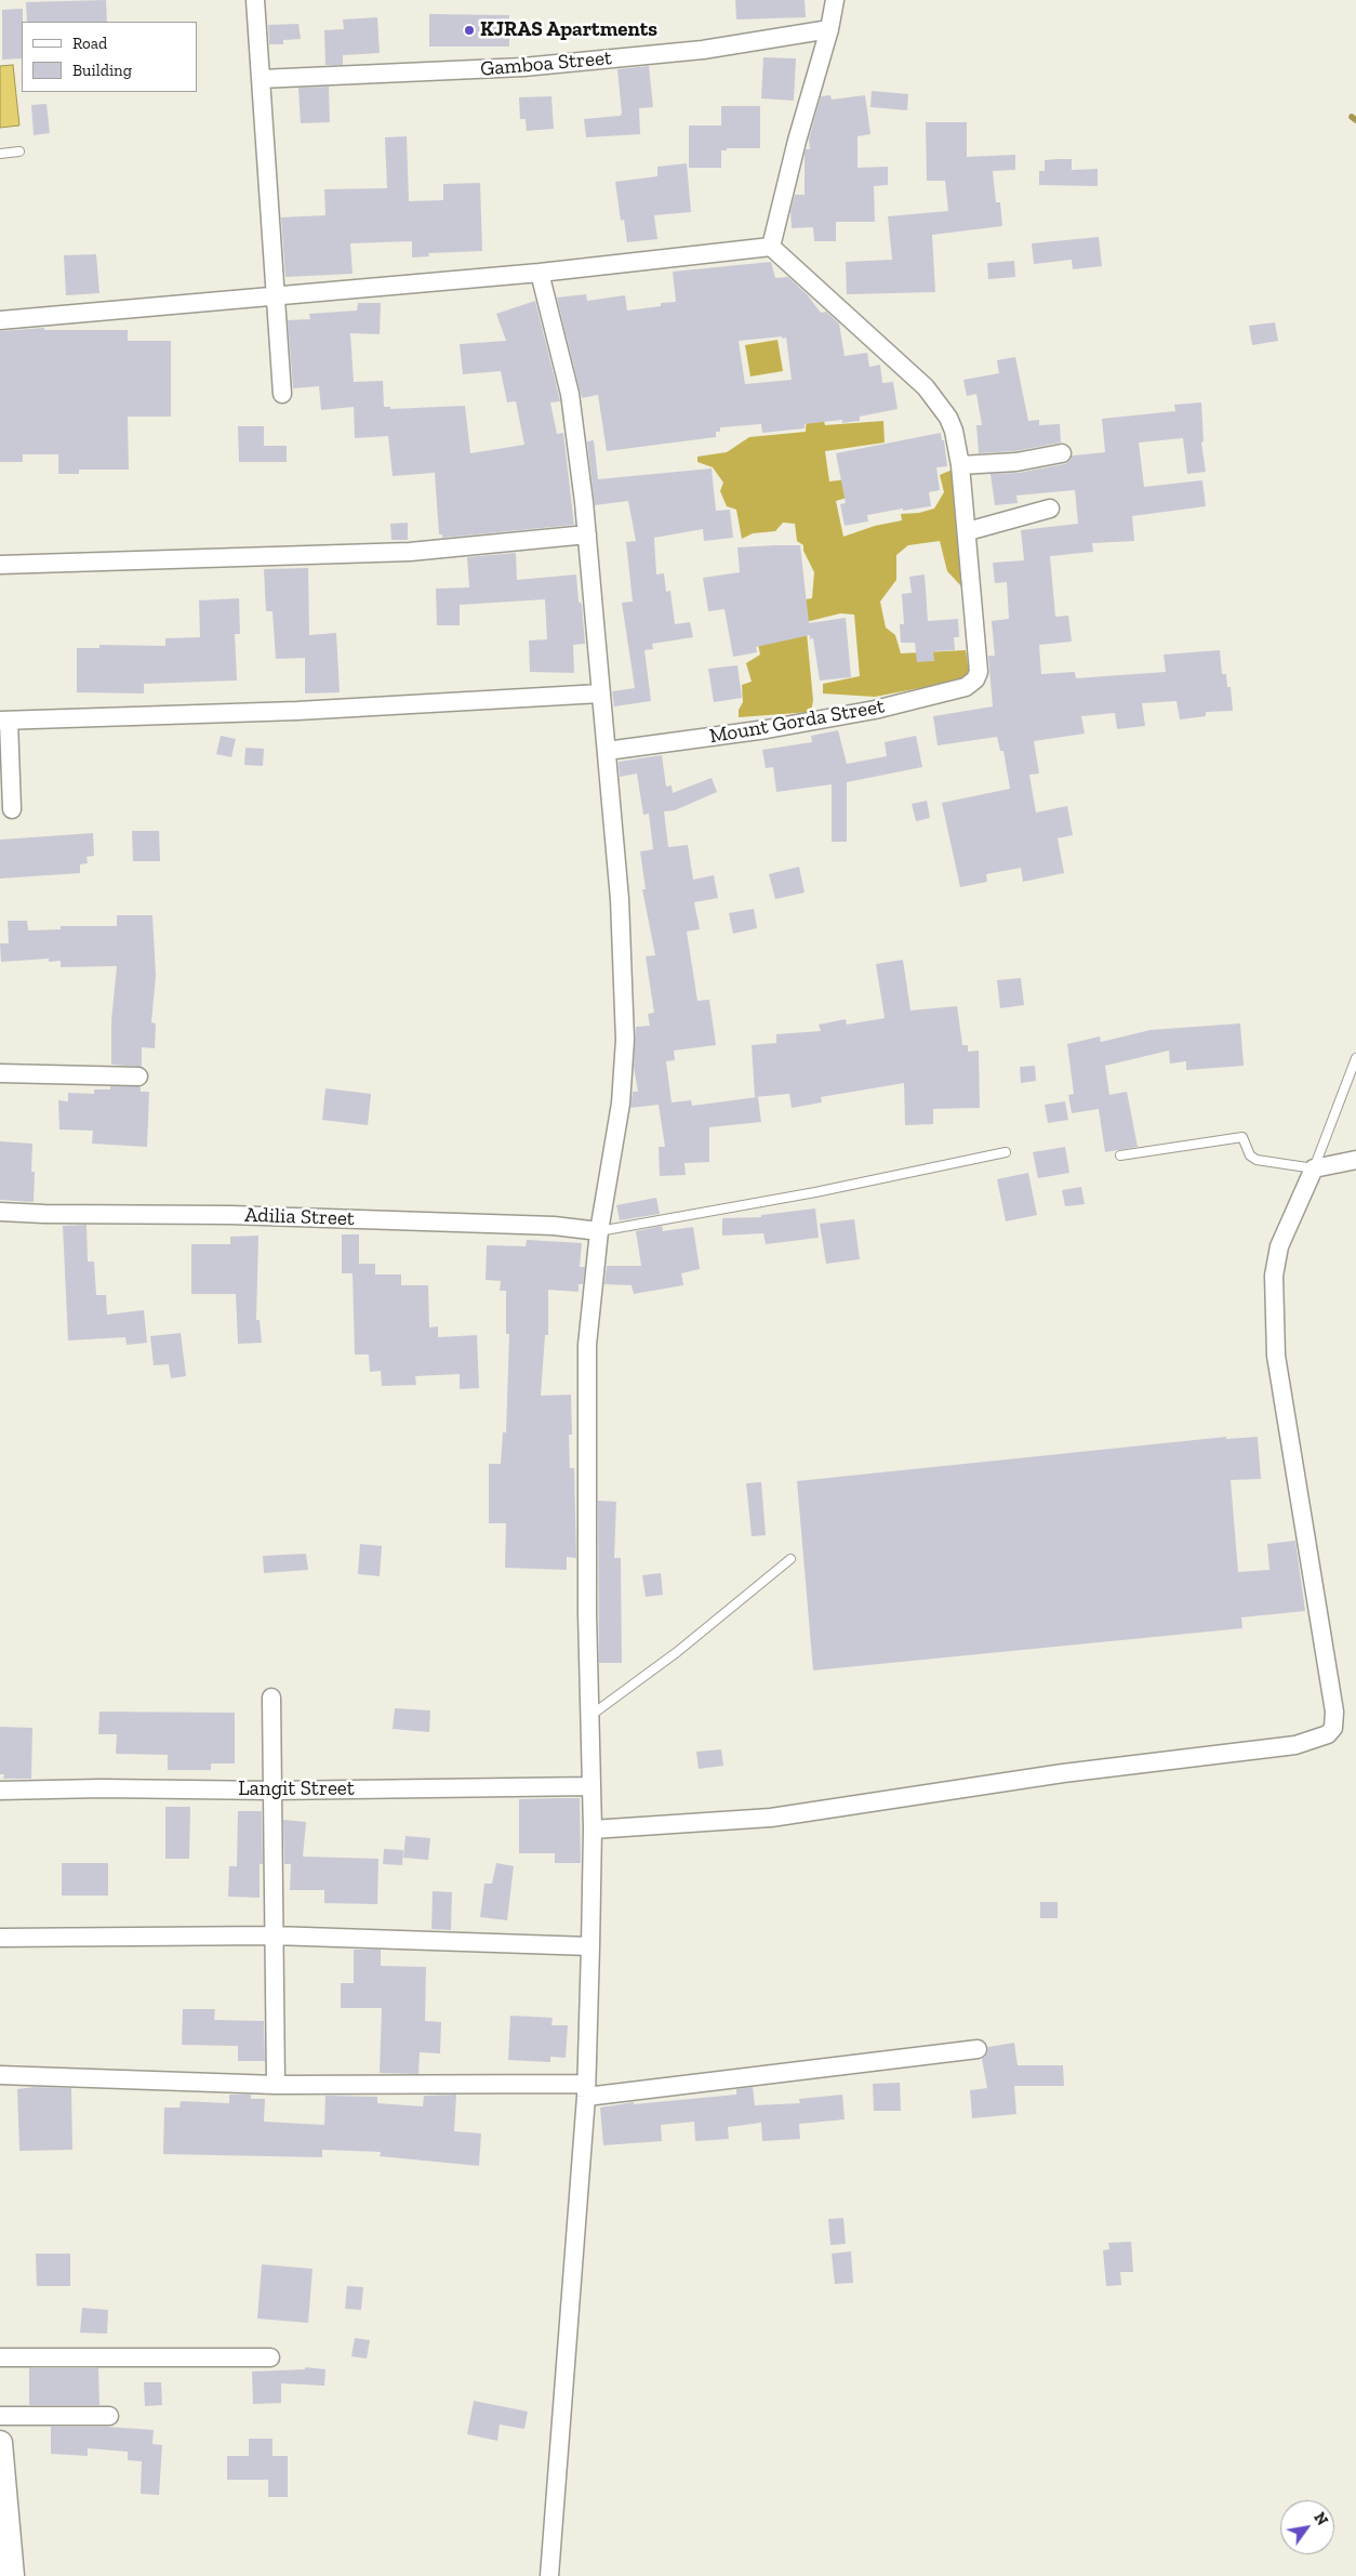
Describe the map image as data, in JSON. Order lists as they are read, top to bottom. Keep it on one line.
{"streets":{"street":["Gamboa Street","Mount Gorda Street","Adilia Street","Langit Street"]},"places":["KJRAS Apartments"],"legend":["Road","Building"],"north":"top right"}
